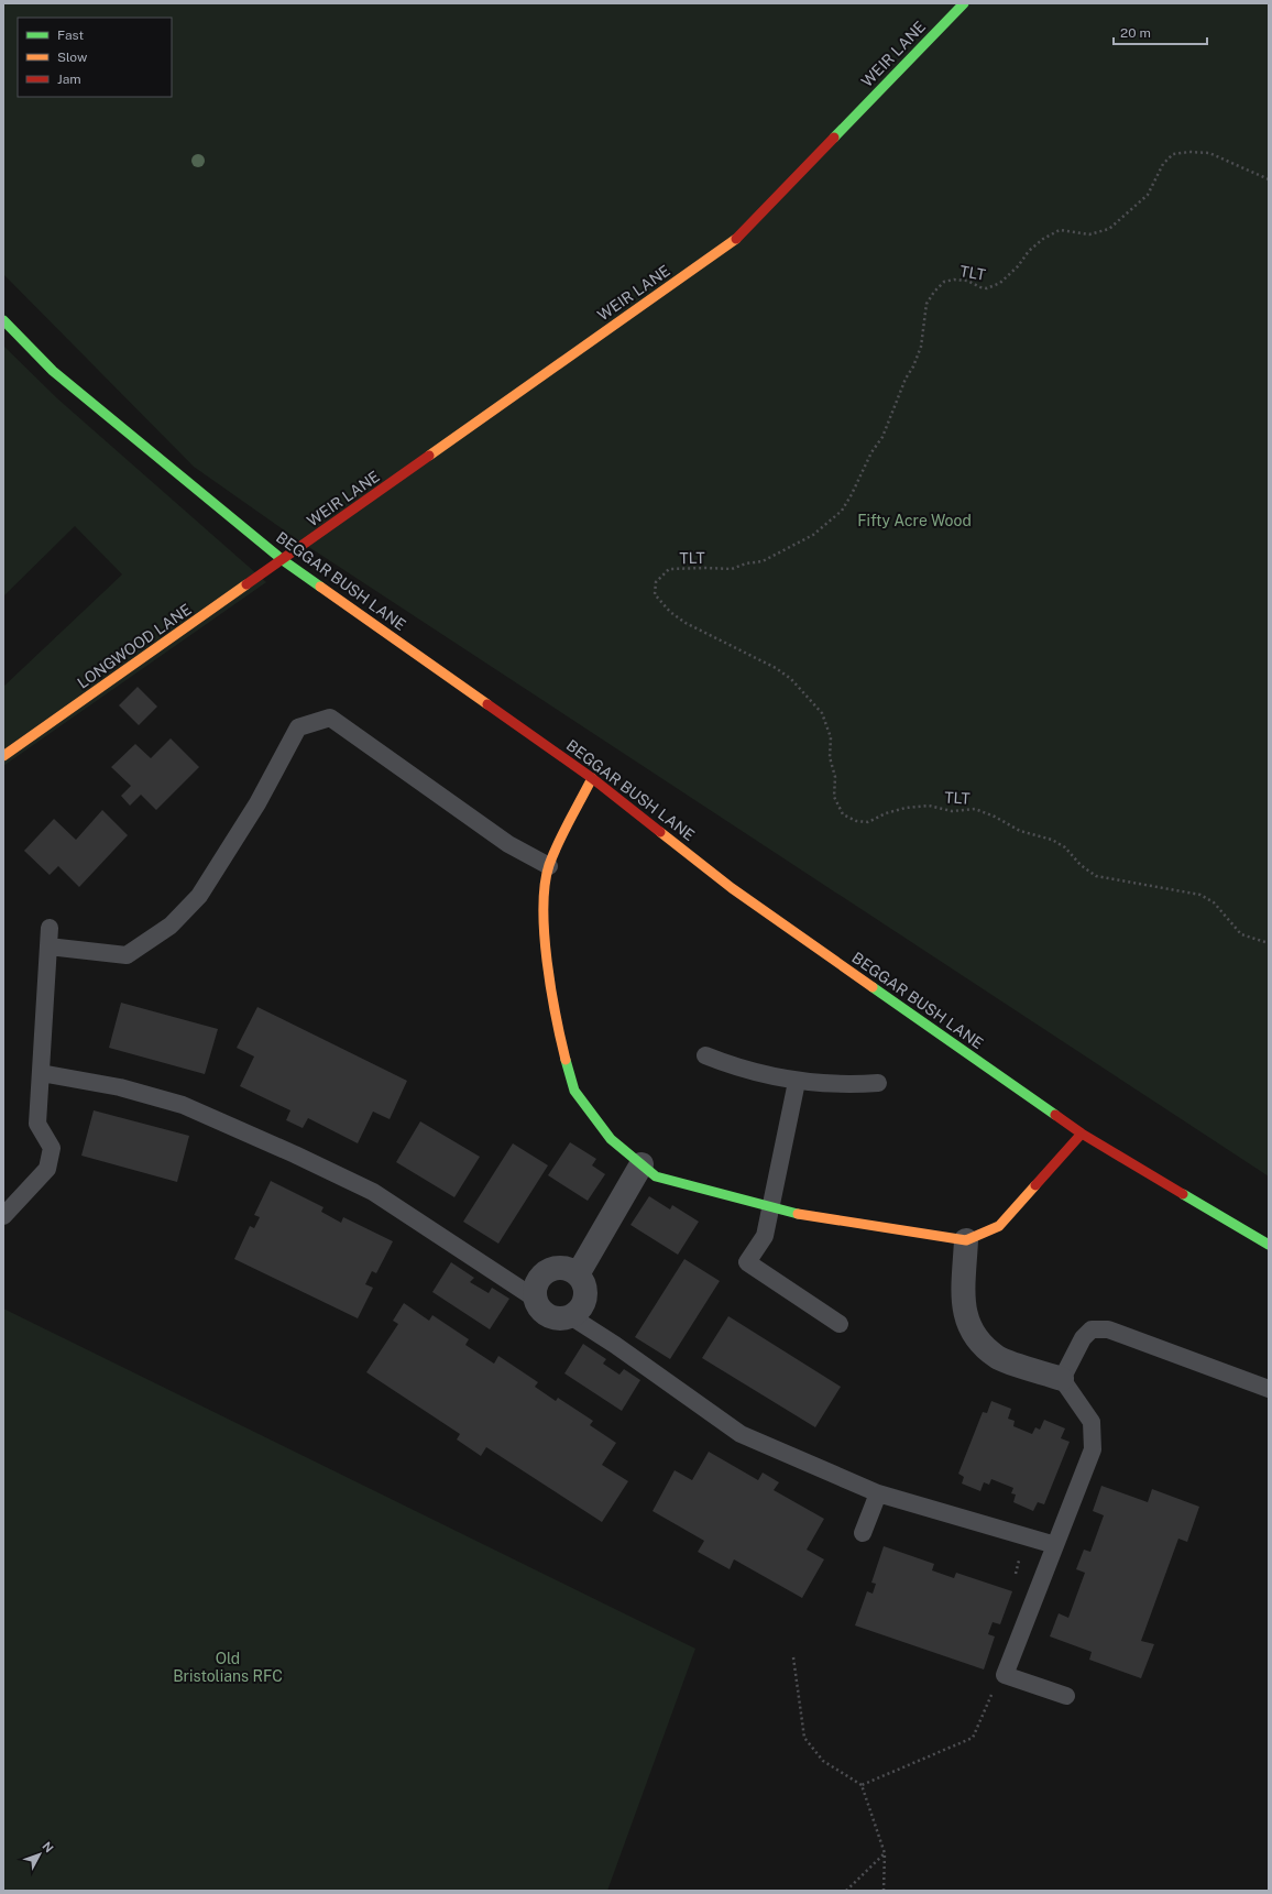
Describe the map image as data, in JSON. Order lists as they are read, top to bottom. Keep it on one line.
{"streets":{"street":["WEIR LANE","BEGGAR BUSH LANE","LONGWOOD LANE"],"path":["TLT"]},"crossings":[["WEIR LANE","BEGGAR BUSH LANE"],["WEIR LANE","LONGWOOD LANE"],["BEGGAR BUSH LANE","LONGWOOD LANE"]],"parks":["Fifty Acre Wood","Old Bristolians RFC"],"legend":["Fast","Slow","Jam"],"scale_bar":"20 m","north":"top right"}
